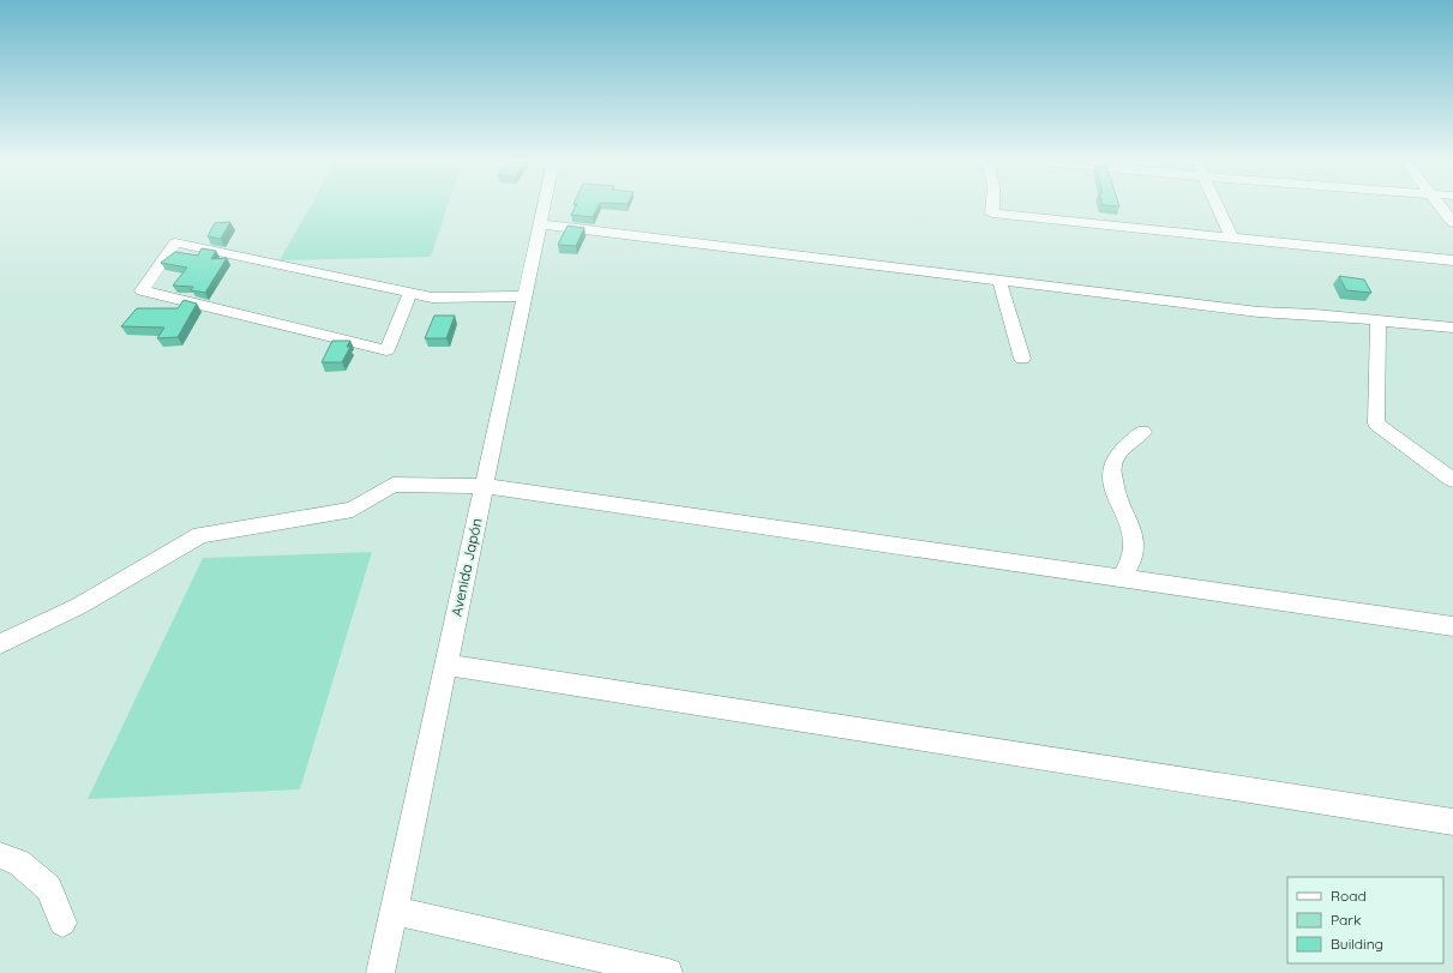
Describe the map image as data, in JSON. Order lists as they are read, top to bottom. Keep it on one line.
{"streets":{"street":["Avenida Japón"]},"legend":["Road","Park","Building"]}
